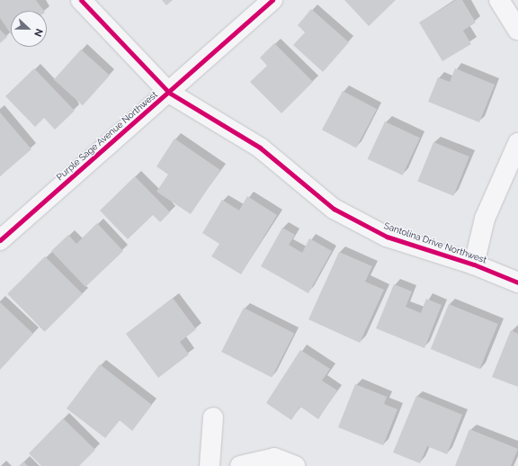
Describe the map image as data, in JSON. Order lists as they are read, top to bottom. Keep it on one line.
{"streets":{"street":["Purple Sage Avenue Northwest","Santolina Drive Northwest"]},"crossings":[["Purple Sage Avenue Northwest","Santolina Drive Northwest"]],"north":"right"}
